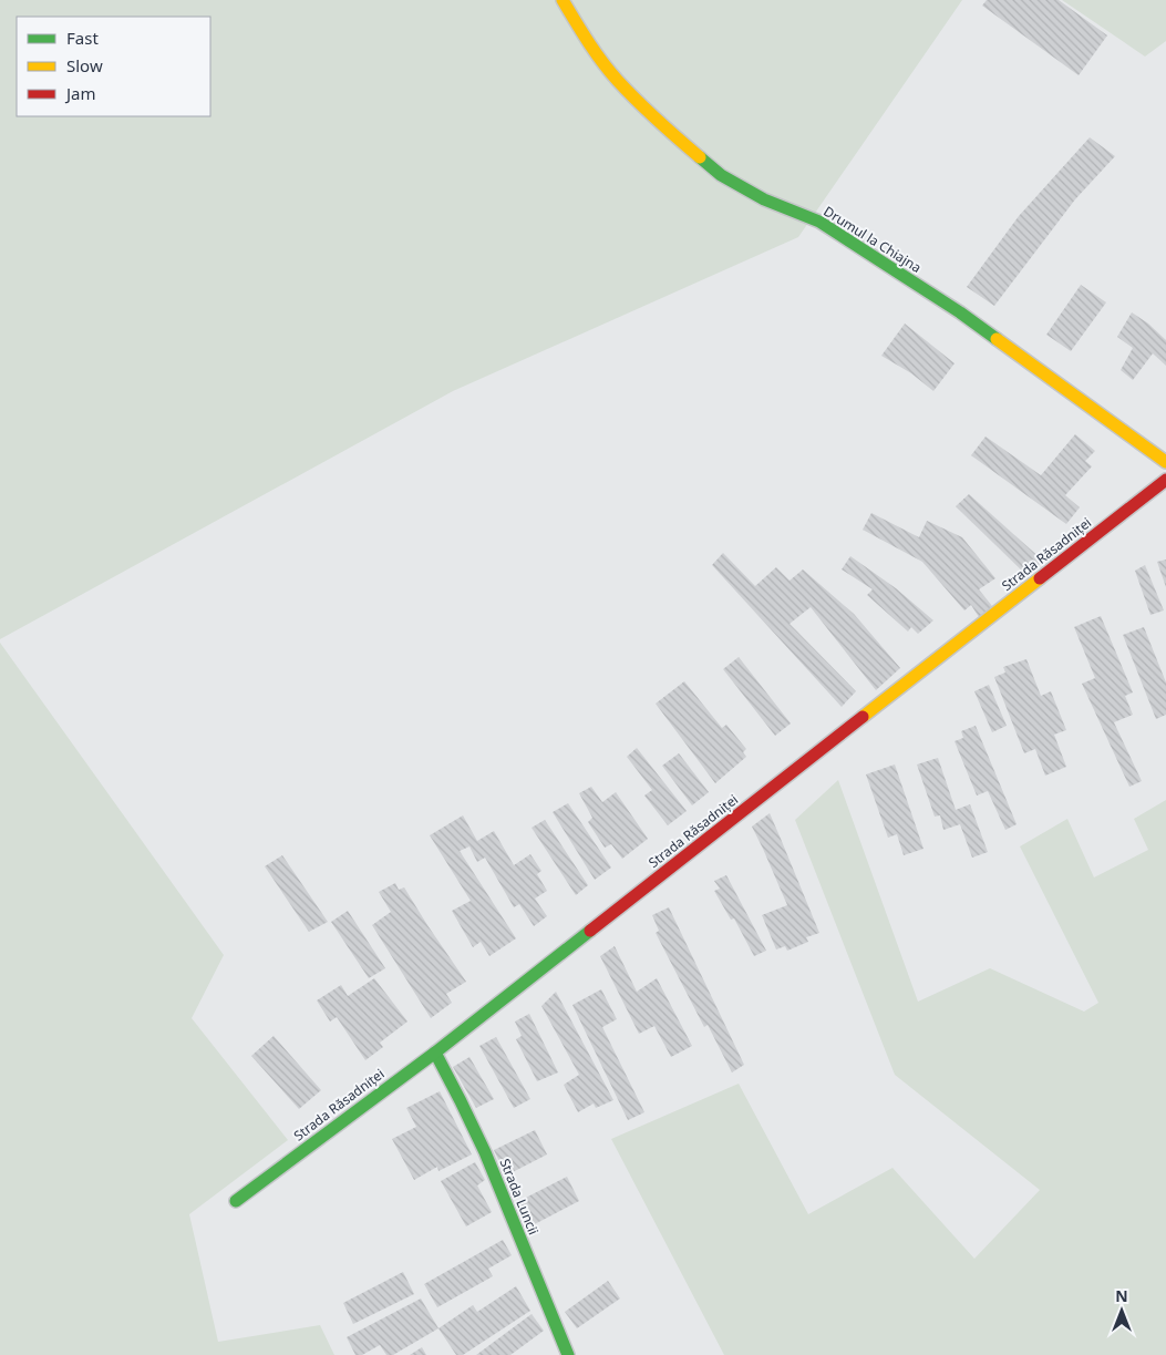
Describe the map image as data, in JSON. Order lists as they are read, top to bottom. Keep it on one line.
{"streets":{"street":["Drumul la Chiajna","Strada Răsadniței","Strada Luncii"]},"crossings":[["Strada Răsadniței","Strada Luncii"]],"legend":["Fast","Slow","Jam"],"north":"top"}
